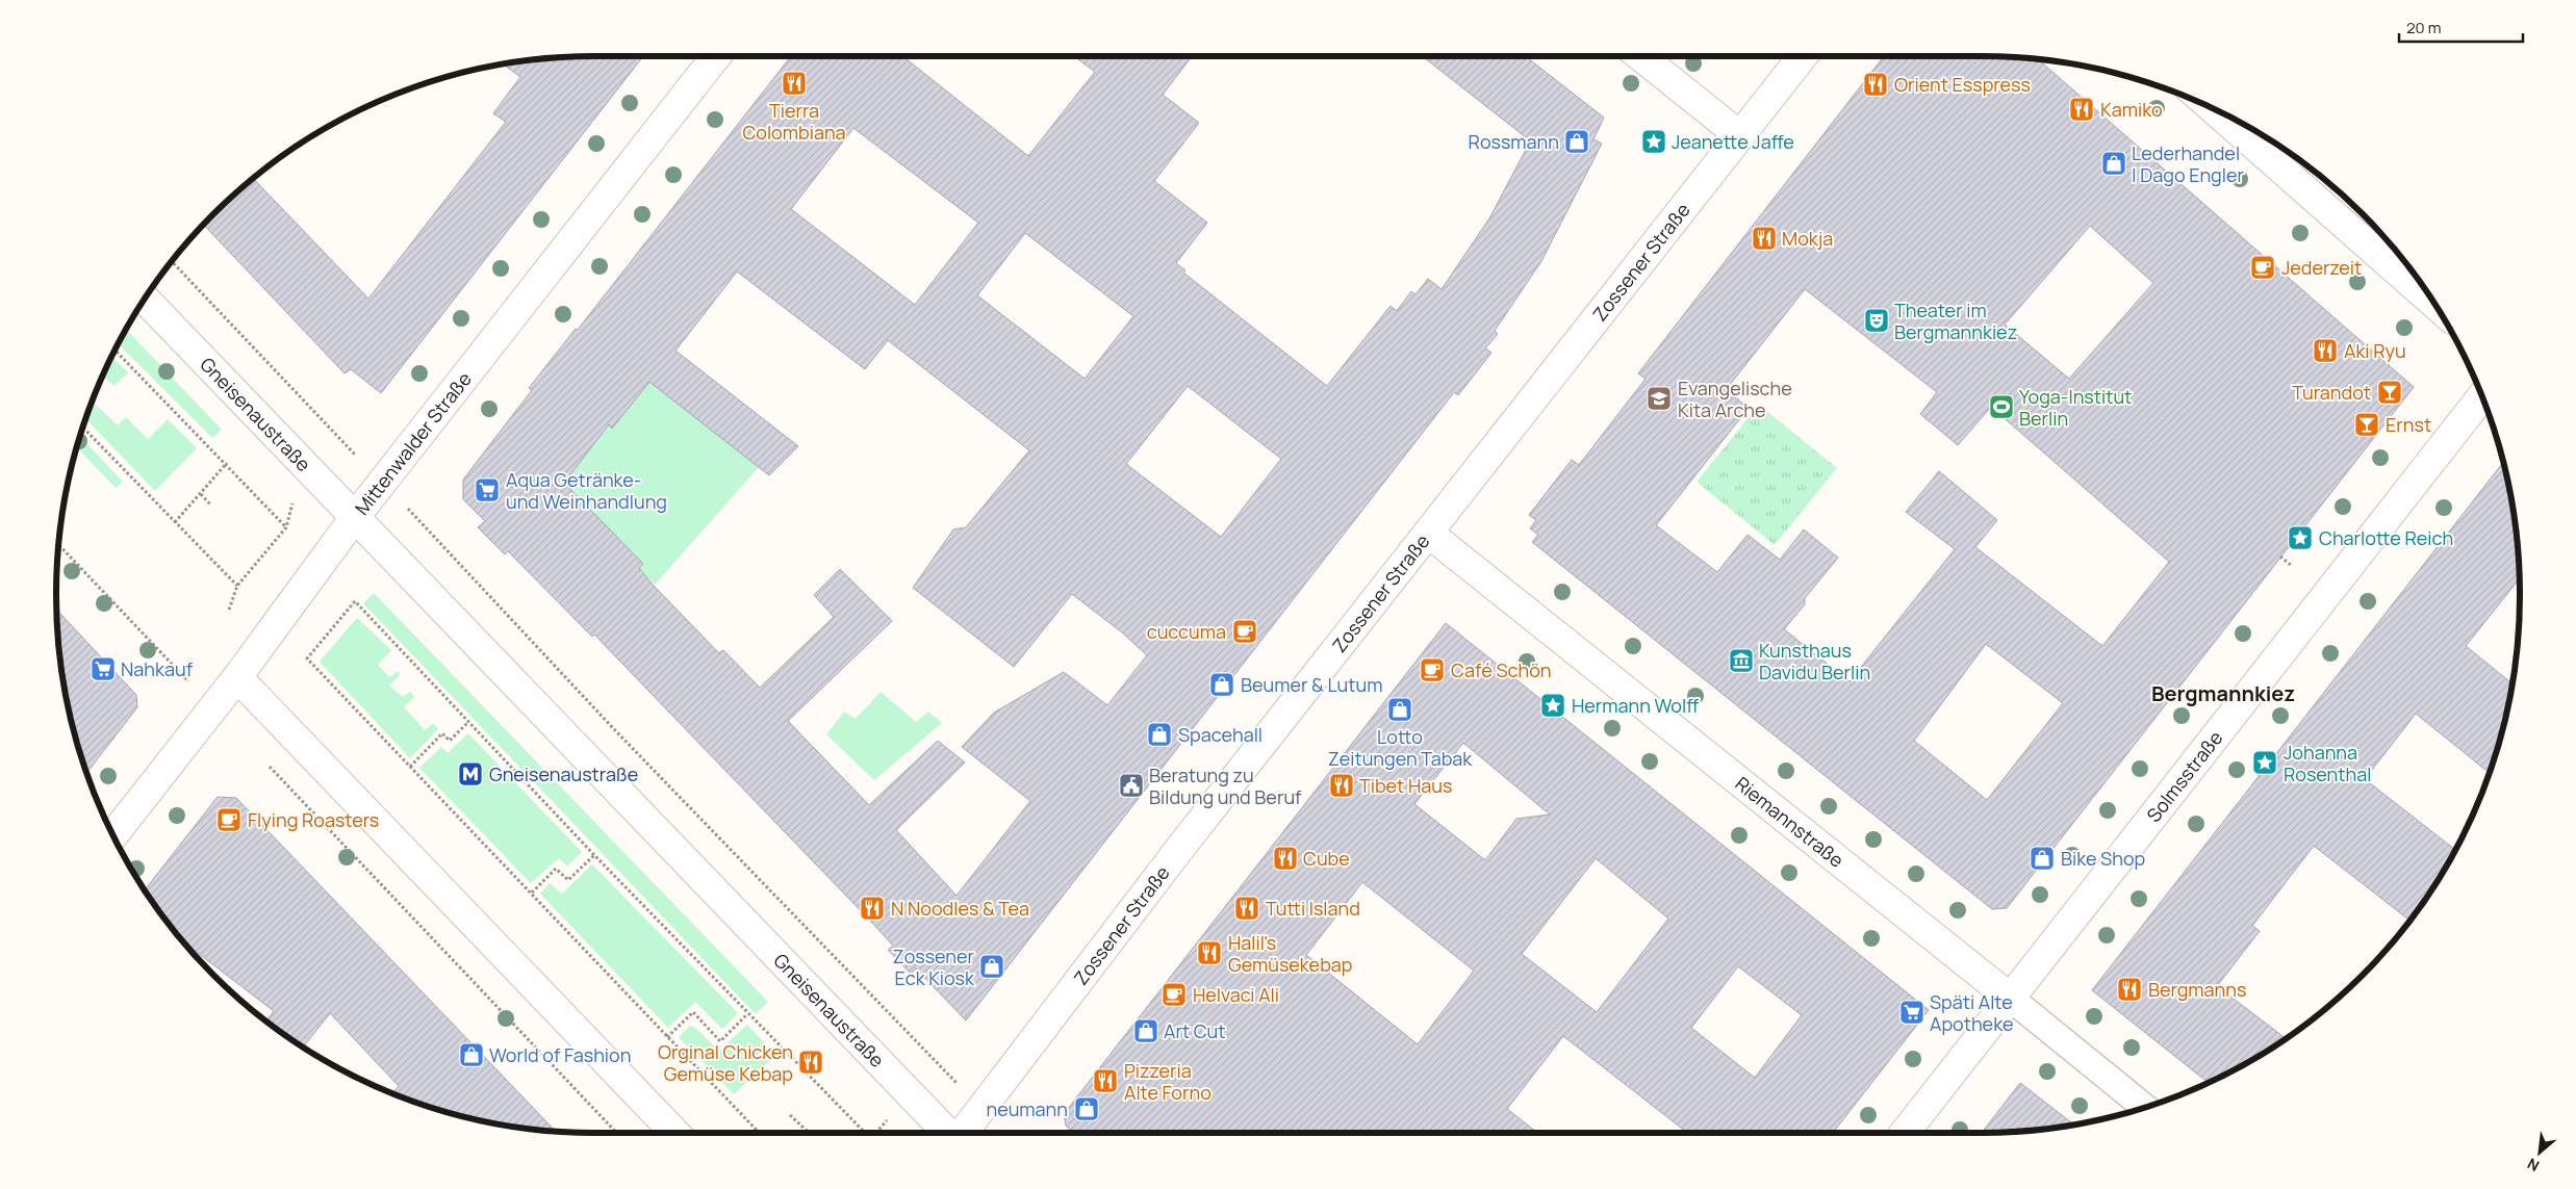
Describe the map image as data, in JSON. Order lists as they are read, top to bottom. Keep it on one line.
{"streets":{"street":["Zossener Straße","Gneisenaustraße","Mittenwalder Straße","Solmsstraße","Riemannstraße"]},"crossings":[["Zossener Straße","Riemannstraße"],["Gneisenaustraße","Mittenwalder Straße"],["Solmsstraße","Riemannstraße"]],"districts":["Bergmannkiez"],"places":{"restaurant":["Tierra Colombiana","Orient Esspress","Kamiko","Mokja","Aki Ryu","Tibet Haus","Cube","N Noodles & Tea","Tutti Island","Halil's Gemüsekebap","Bergmanns","Orginal Chicken Gemüse Kebap","Pizzeria Alte Forno"],"shop":["Rossmann","Lederhandel | Dago Engler","Beumer & Lutum","Lotto Zeitungen Tabak","Spacehall","Bike Shop","Zossener Eck Kiosk","Art Cut","World of Fashion","neumann"],"place":["Jeanette Jaffe","Charlotte Reich","Hermann Wolff","Johanna Rosenthal"],"cafe":["Jederzeit","cuccuma","Café Schön","Flying Roasters","Helvaci Ali"],"theatre":["Theater im Bergmannkiez"],"bar":["Turandot","Ernst"],"school or university":["Evangelische Kita Arche"],"sports":["Yoga-Institut Berlin"],"supermarket":["Aqua Getränke- und Weinhandlung","Nahkauf","Späti Alte Apotheke"],"museum":["Kunsthaus Davidu Berlin"],"metro station":["Gneisenaustraße"],"public building":["Beratung zu Bildung und Beruf"]},"scale_bar":"20 m","north":"bottom left"}
